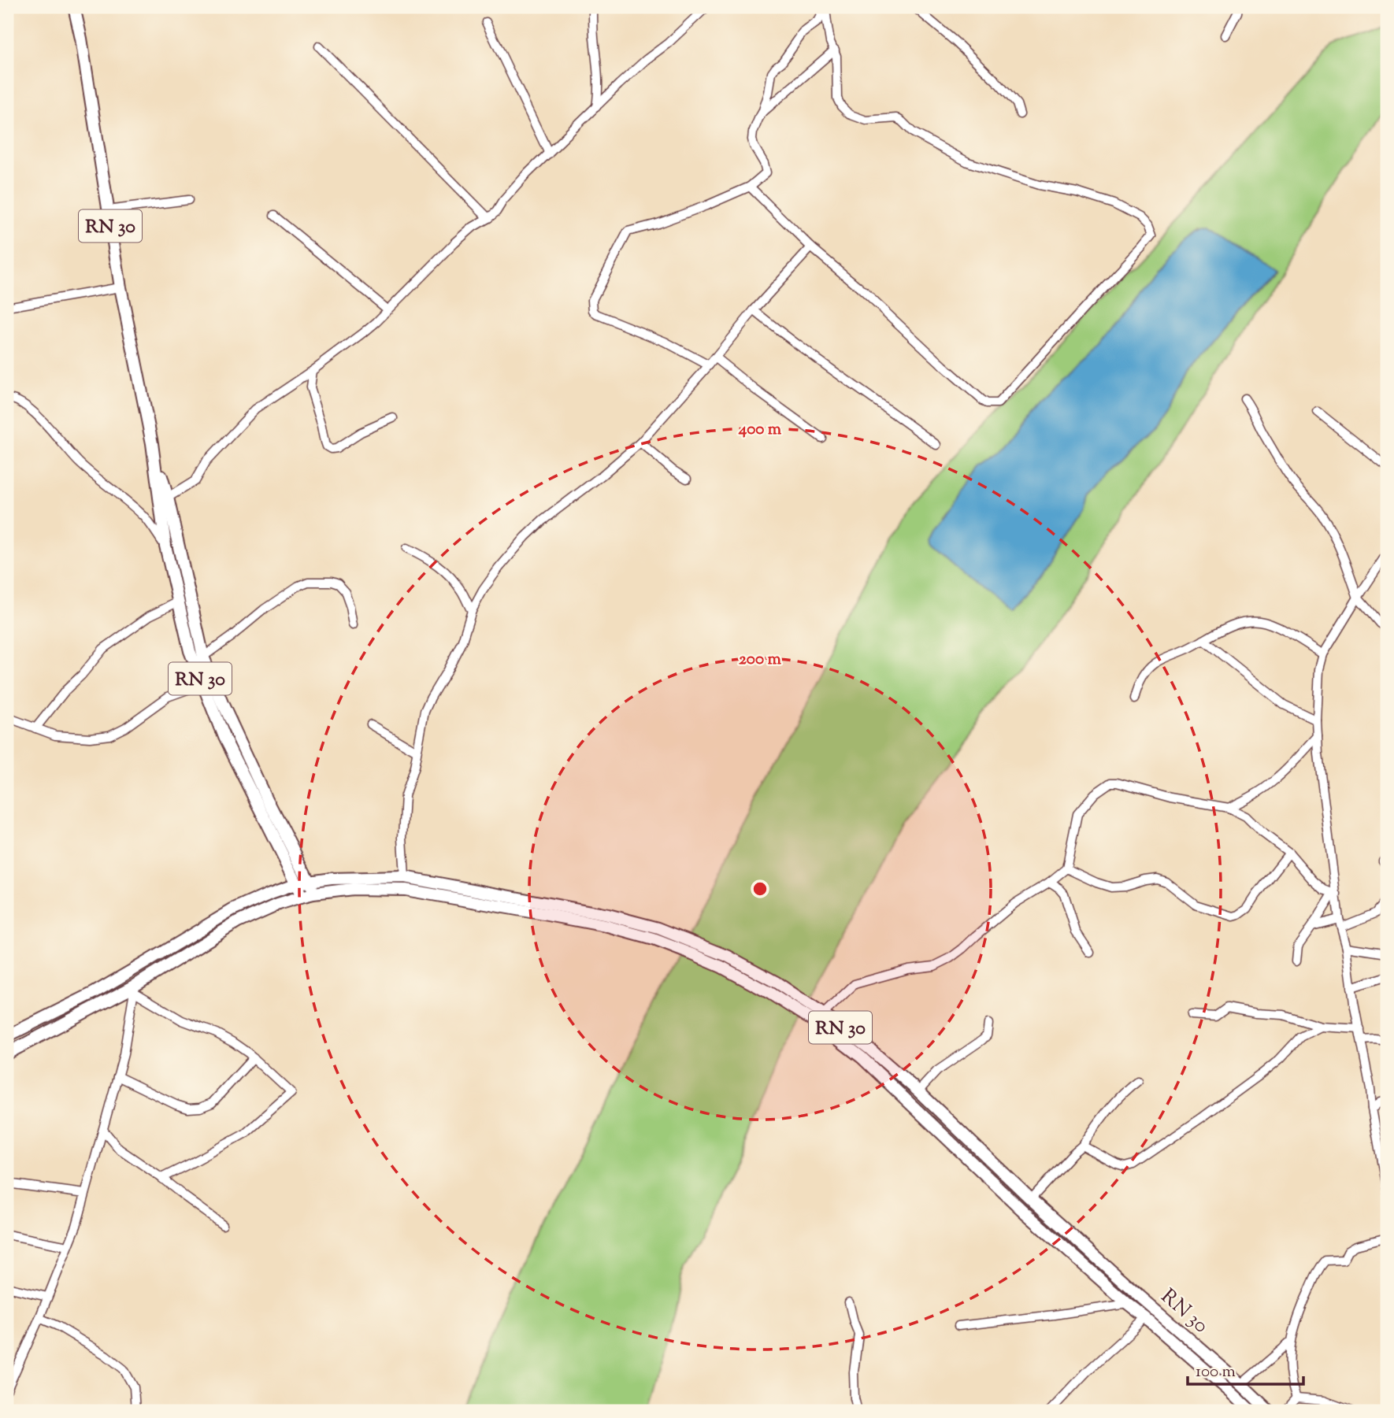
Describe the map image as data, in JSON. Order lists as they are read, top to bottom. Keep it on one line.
{"streets":{"main road":["RN 30"]},"scale_bar":"100 m","rings":["400 m","200 m"]}
